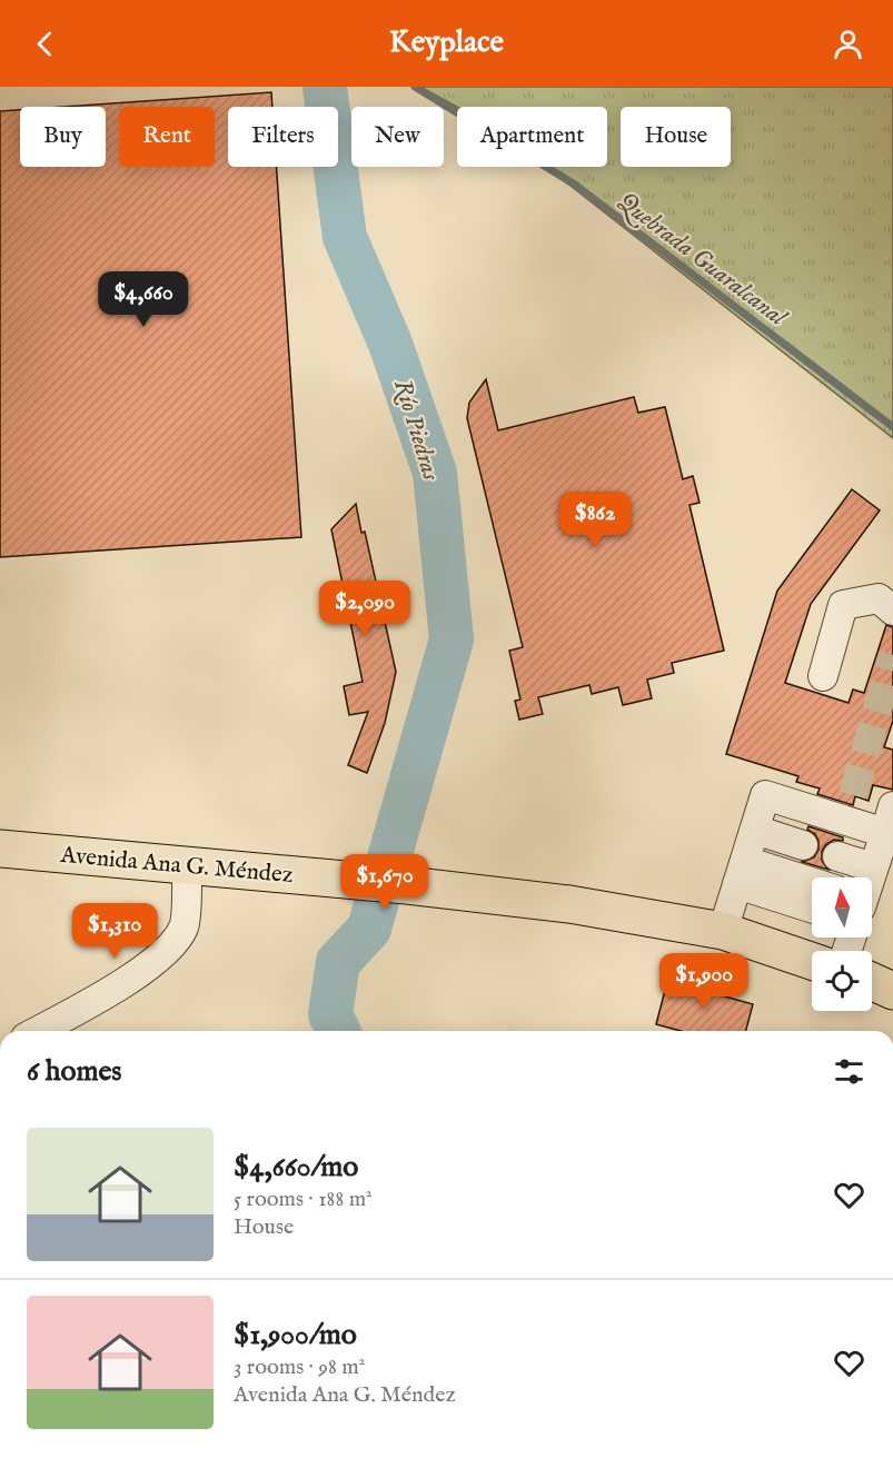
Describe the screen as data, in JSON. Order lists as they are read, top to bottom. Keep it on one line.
{"streets":{"main road":["Avenida Ana G. Méndez"]},"water":["Quebrada Guaralcanal","Río Piedras"],"north":"top","page":{"header":"Keyplace","chip":["Buy","Rent","Filters","New","Apartment","House"],"price":["$4,660","$862","$2,090","$1,670","$1,310","$1,900"],"heading":"6 homes","list":[{"name":"$4,660/mo","note":"5 rooms · 188 m² · House"},{"name":"$1,900/mo","note":"3 rooms · 98 m² · Avenida Ana G. Méndez"}]}}
